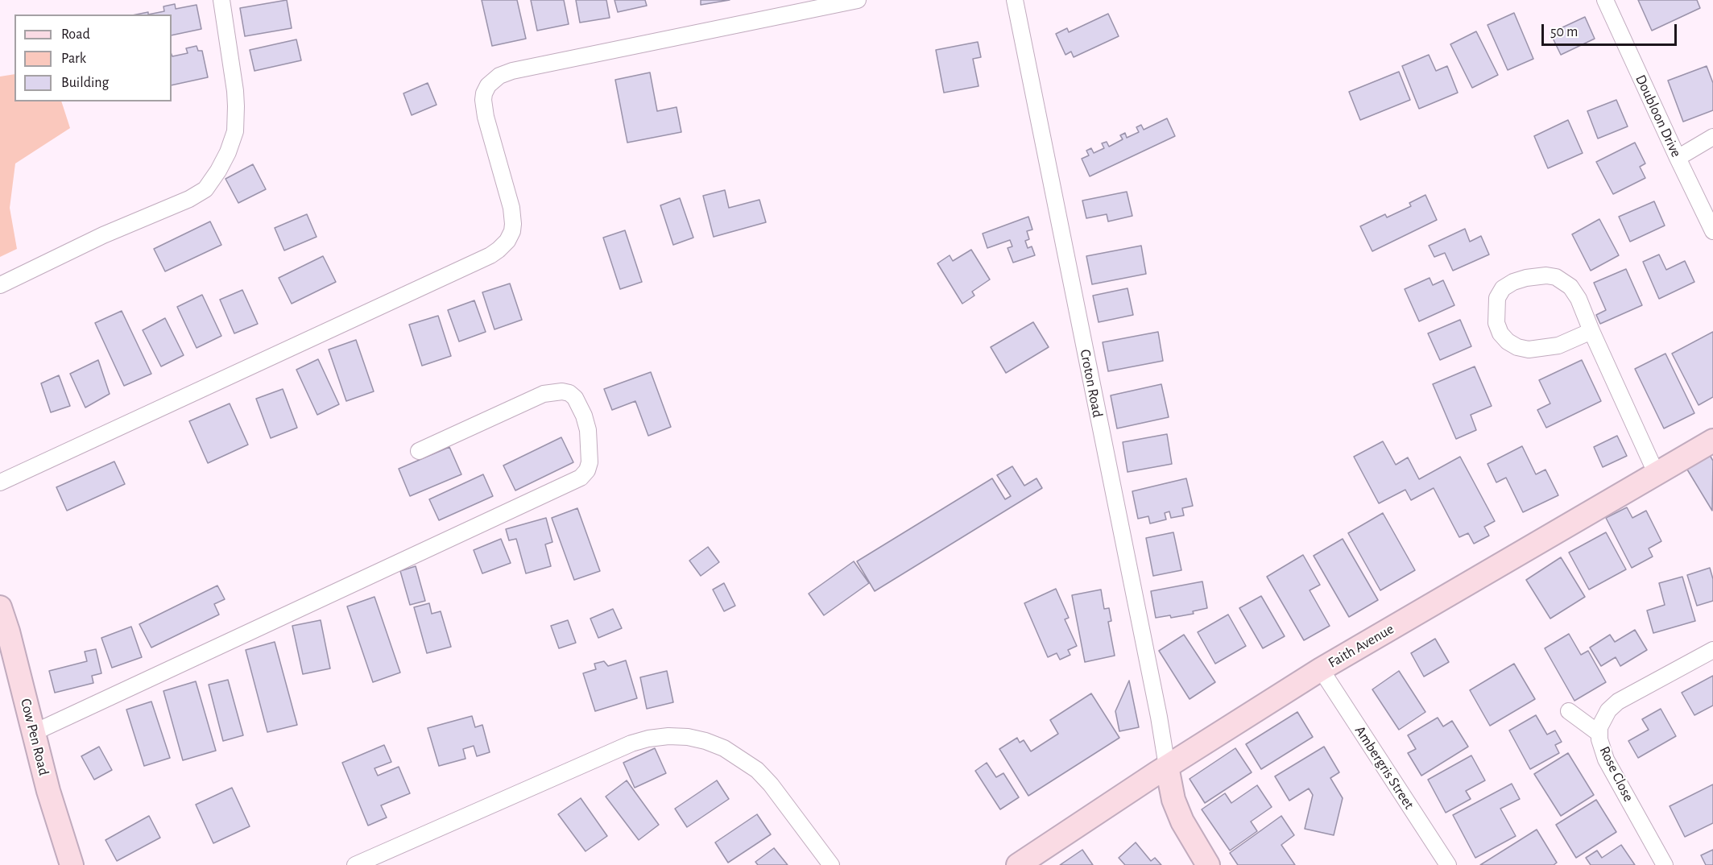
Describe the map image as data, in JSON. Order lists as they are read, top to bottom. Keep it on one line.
{"streets":{"street":["Doubloon Drive","Croton Road","Faith Avenue","Cow Pen Road","Ambergris Street","Rose Close"]},"crossings":[["Croton Road","Faith Avenue"],["Faith Avenue","Ambergris Street"]],"legend":["Road","Park","Building"],"scale_bar":"50 m"}
